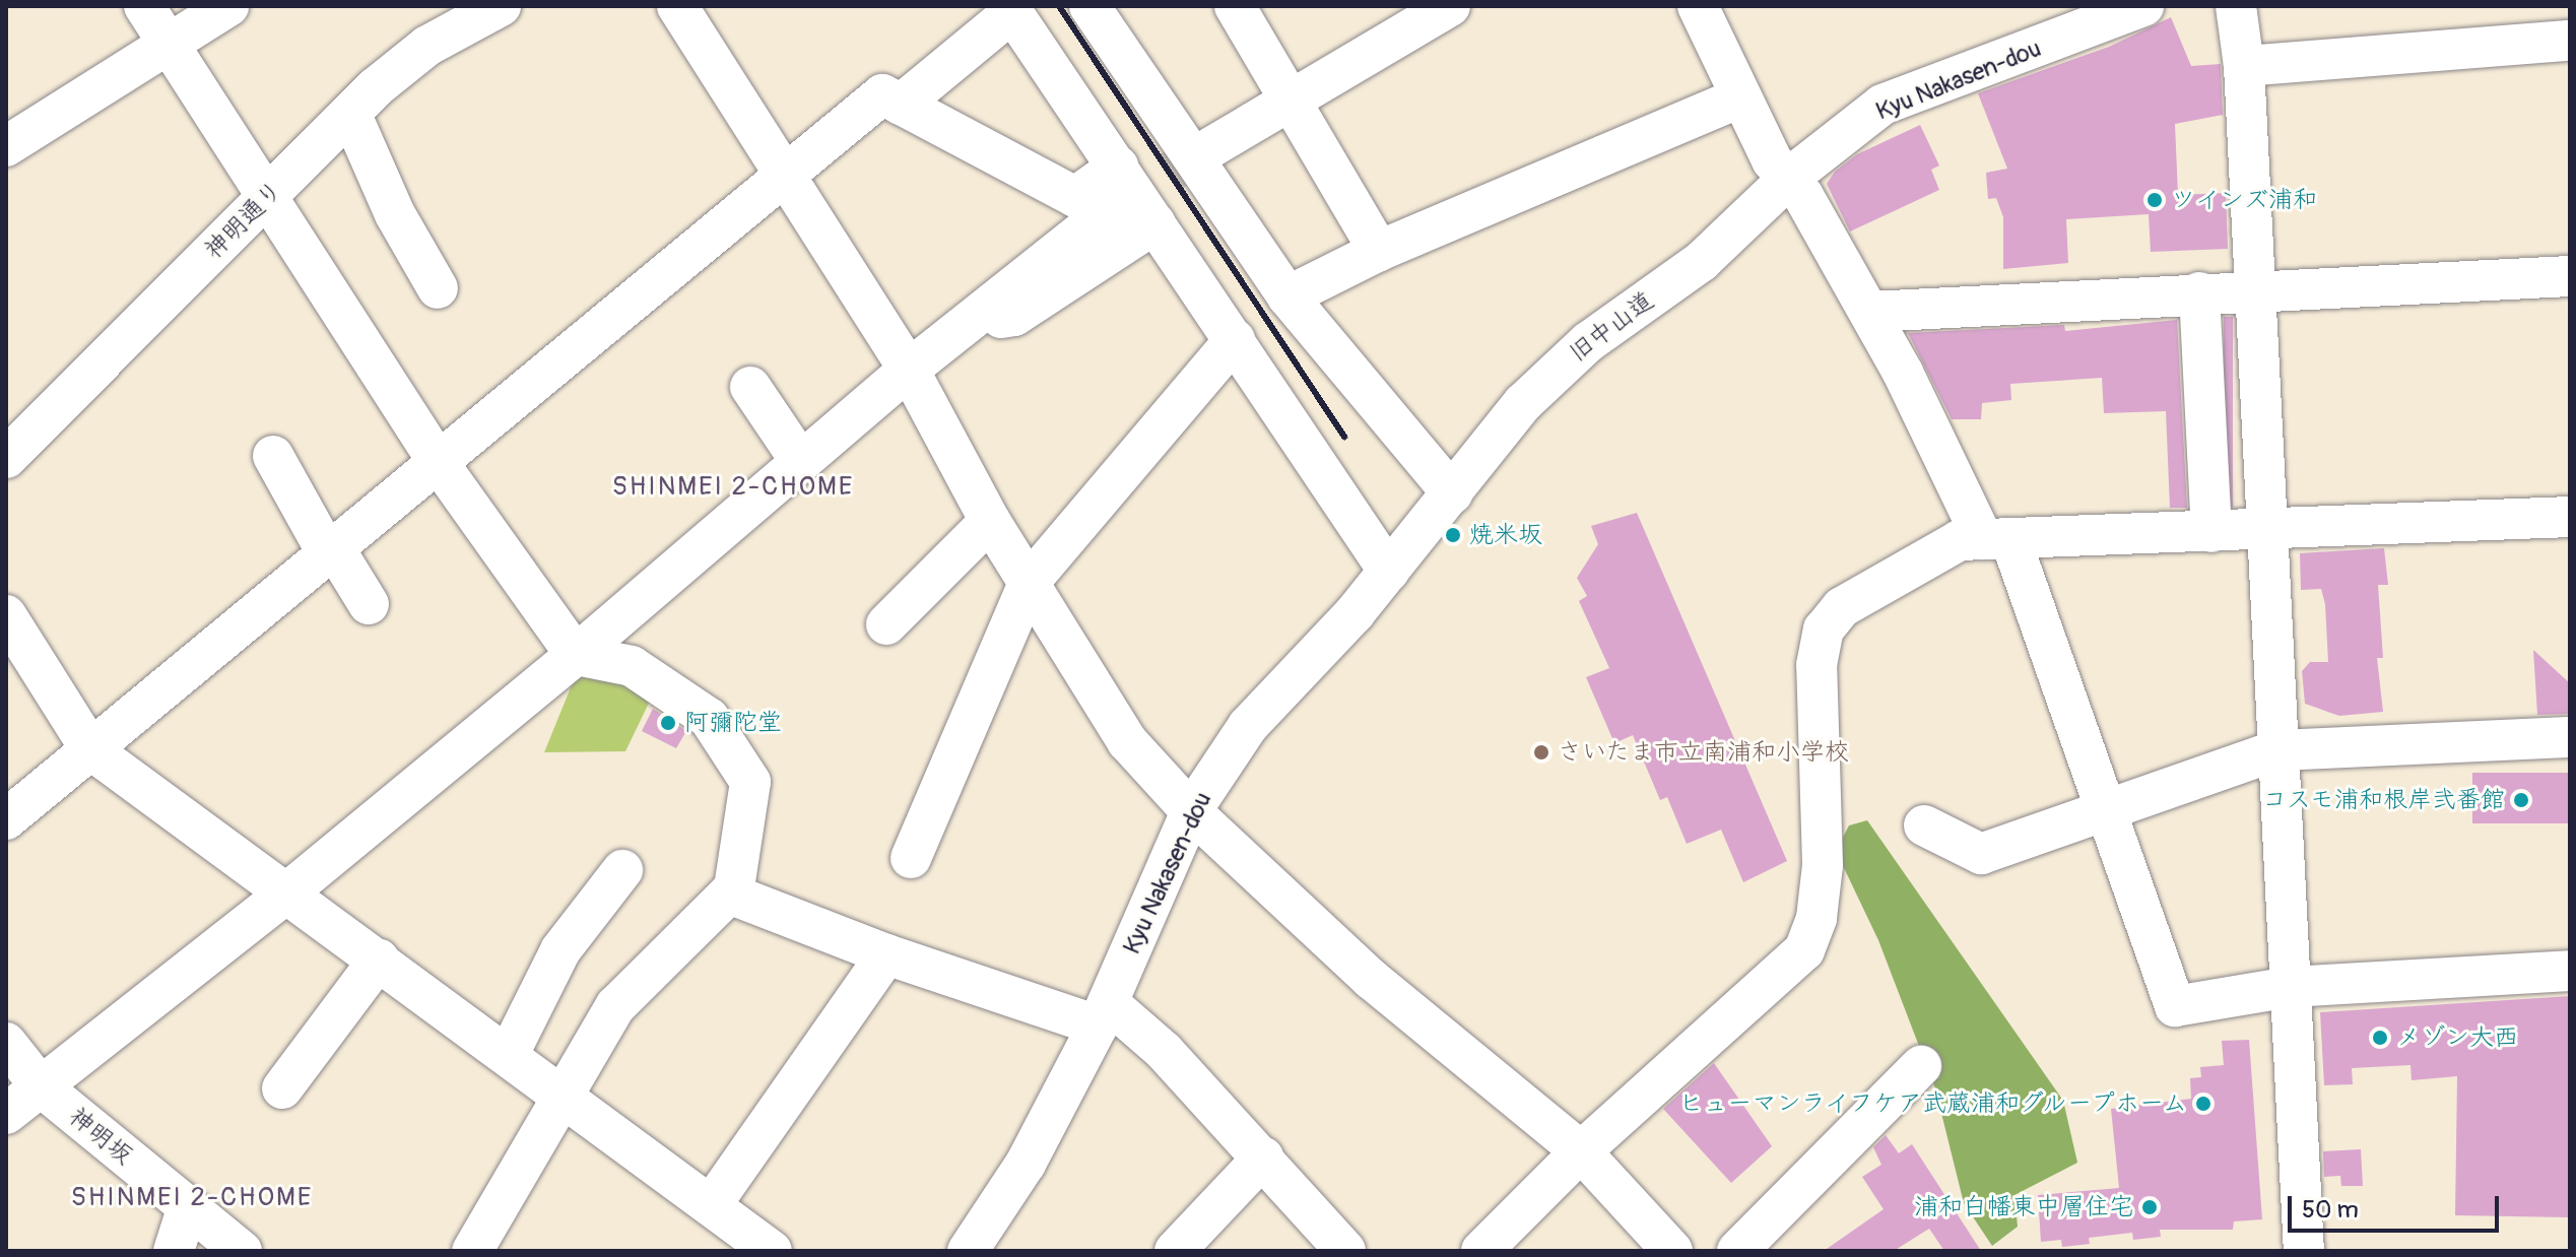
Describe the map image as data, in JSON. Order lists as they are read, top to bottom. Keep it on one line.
{"streets":{"street":["Kyu Nakasen-dou","神明通り","旧中山道","神明坂"]},"crossings":[["Kyu Nakasen-dou","旧中山道"]],"districts":["SHINMEI 2-CHOME","SHINMEI 2-CHOME"],"places":["ツインズ浦和","焼米坂","阿彌陀堂","さいたま市立南浦和小学校","コスモ浦和根岸弐番館","メゾン大西","ヒューマンライフケア武蔵浦和グループホーム","浦和白幡東中層住宅"],"scale_bar":"50 m"}
